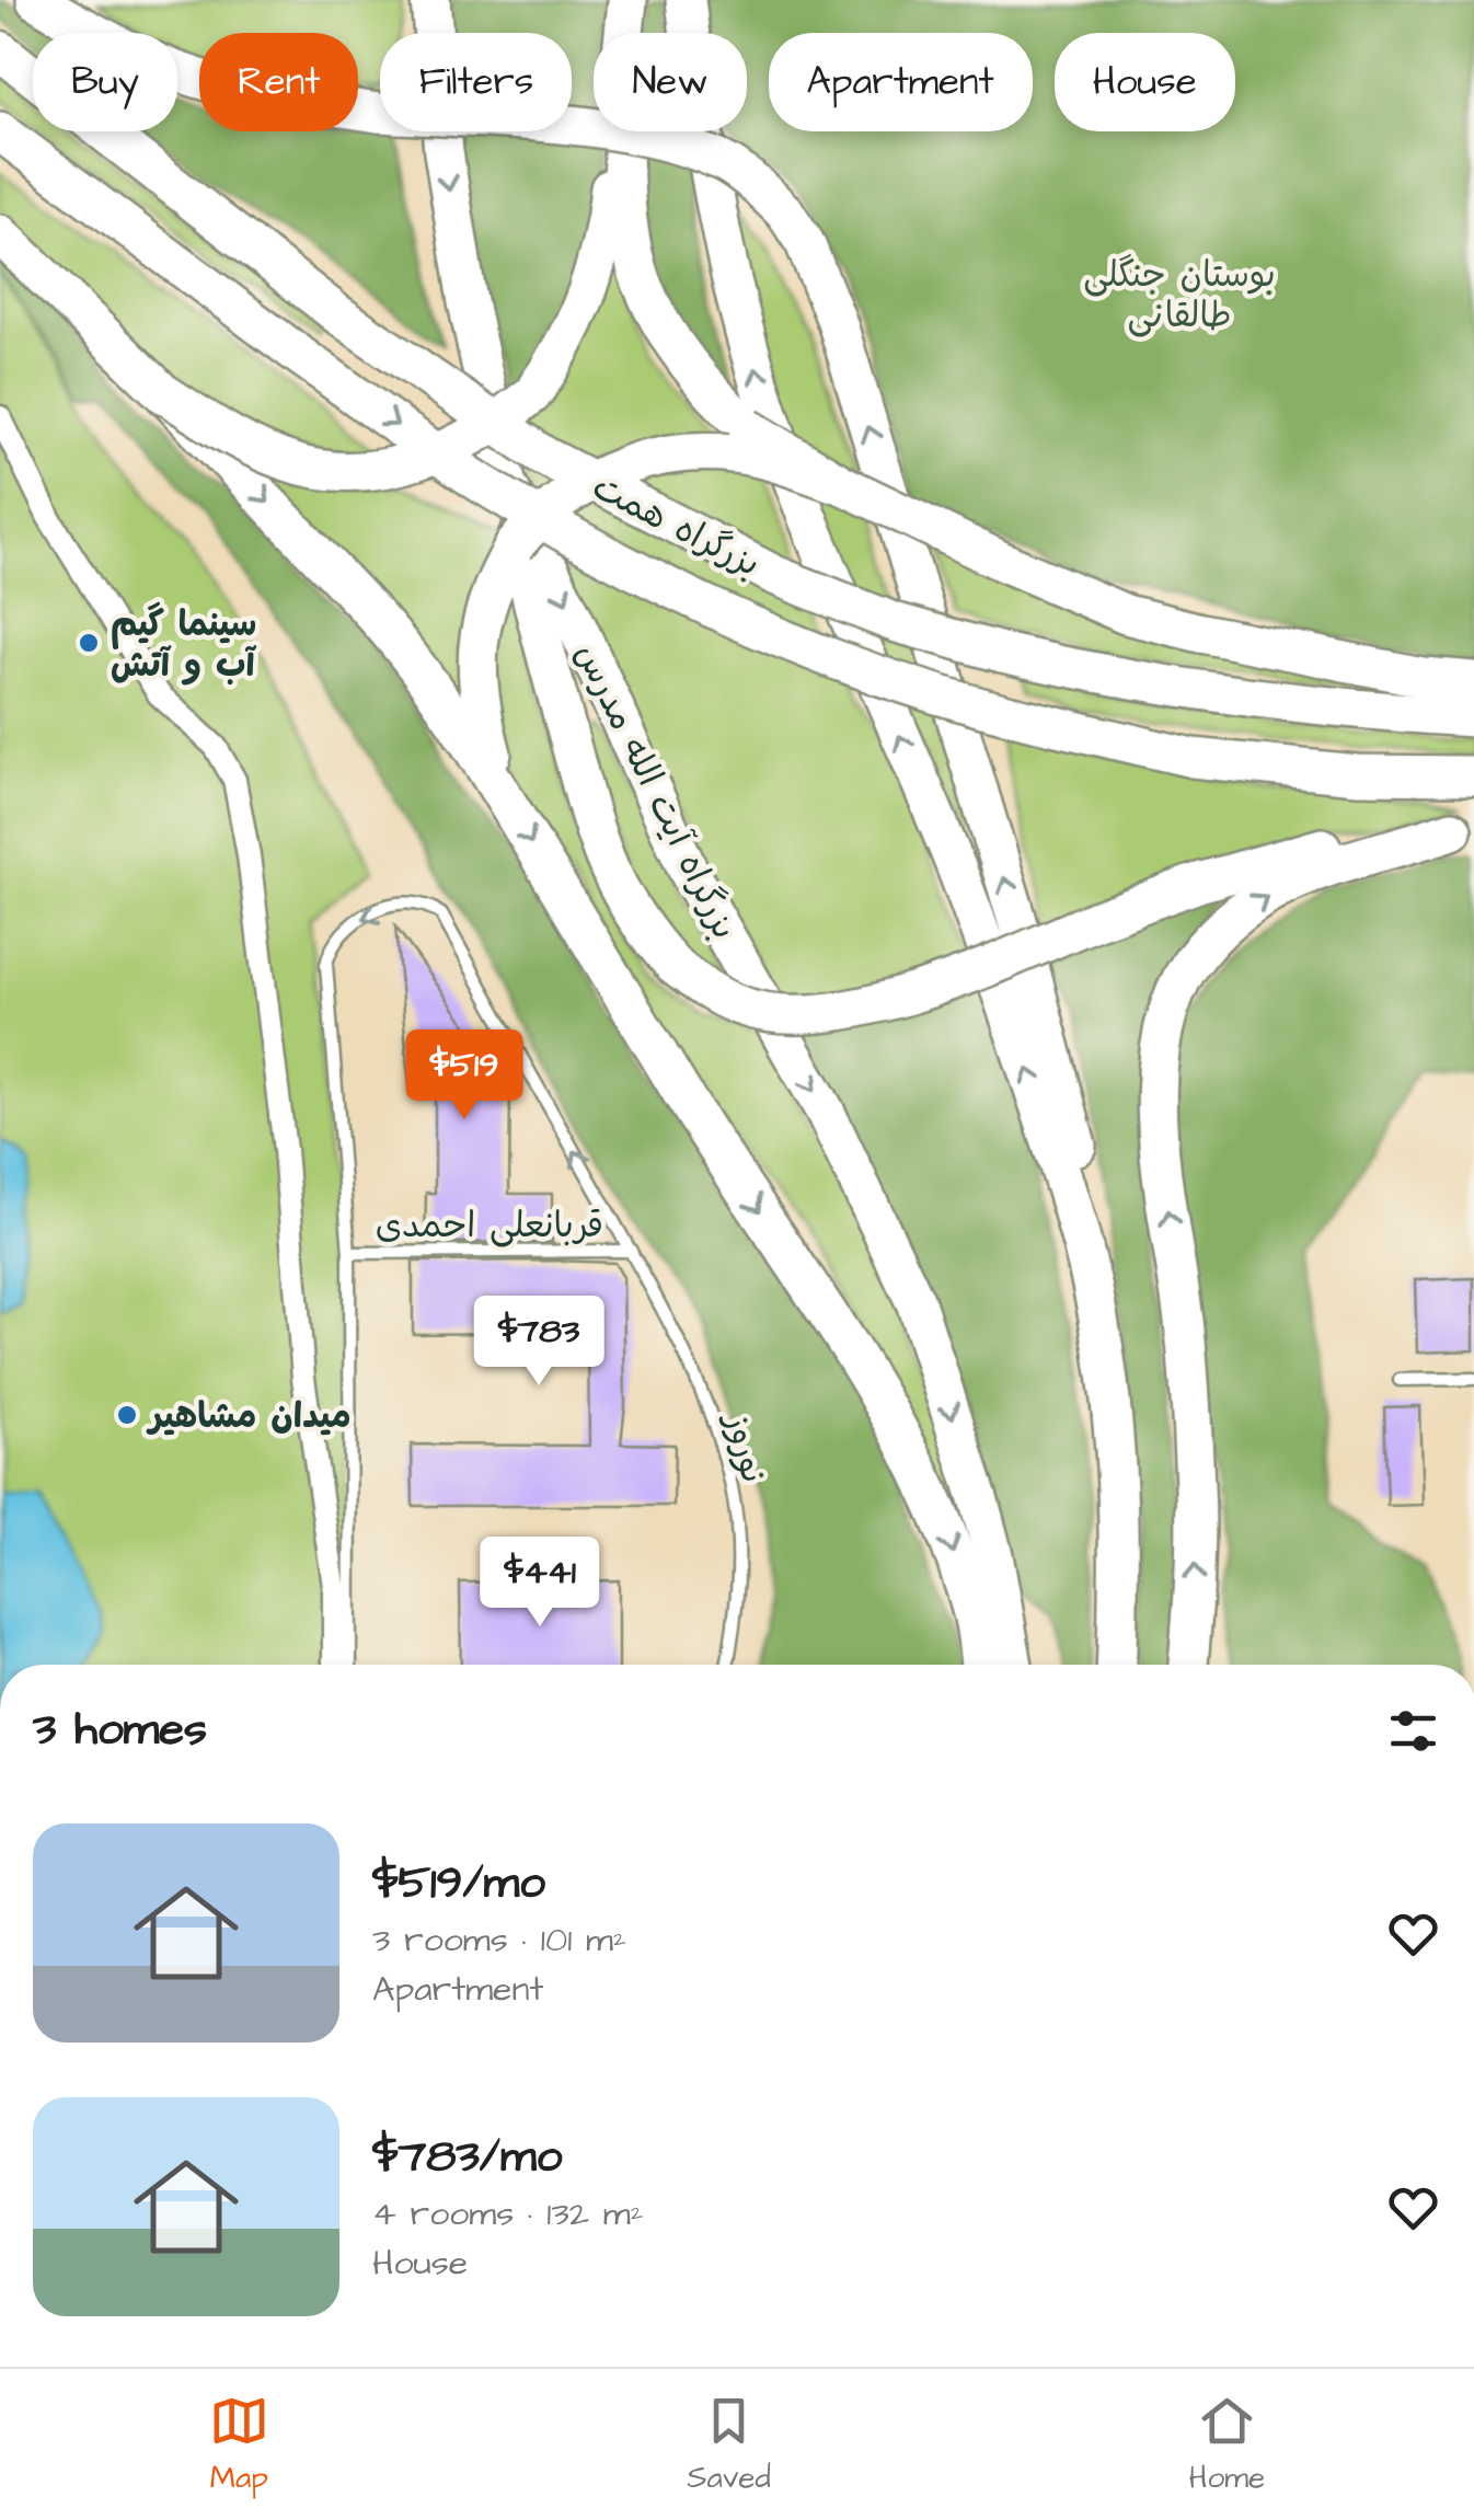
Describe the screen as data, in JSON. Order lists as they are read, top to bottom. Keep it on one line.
{"streets":{"highway":["بزرگراه همت","بزرگراه آیت الله مدرس"],"lane":["قربانعلی احمدی","نوروز"]},"crossings":[["قربانعلی احمدی","نوروز"]],"parks":["بوستان جنگلی طالقانی"],"places":["سینما گیم آب و آتش","میدان مشاهیر"],"page":{"chip":["Buy","Rent","Filters","New","Apartment","House"],"price":["$519","$783","$441"],"heading":"3 homes","list":[{"name":"$519/mo","note":"3 rooms · 101 m² · Apartment"},{"name":"$783/mo","note":"4 rooms · 132 m² · House"}],"tabs":["Map","Saved","Home"]}}
